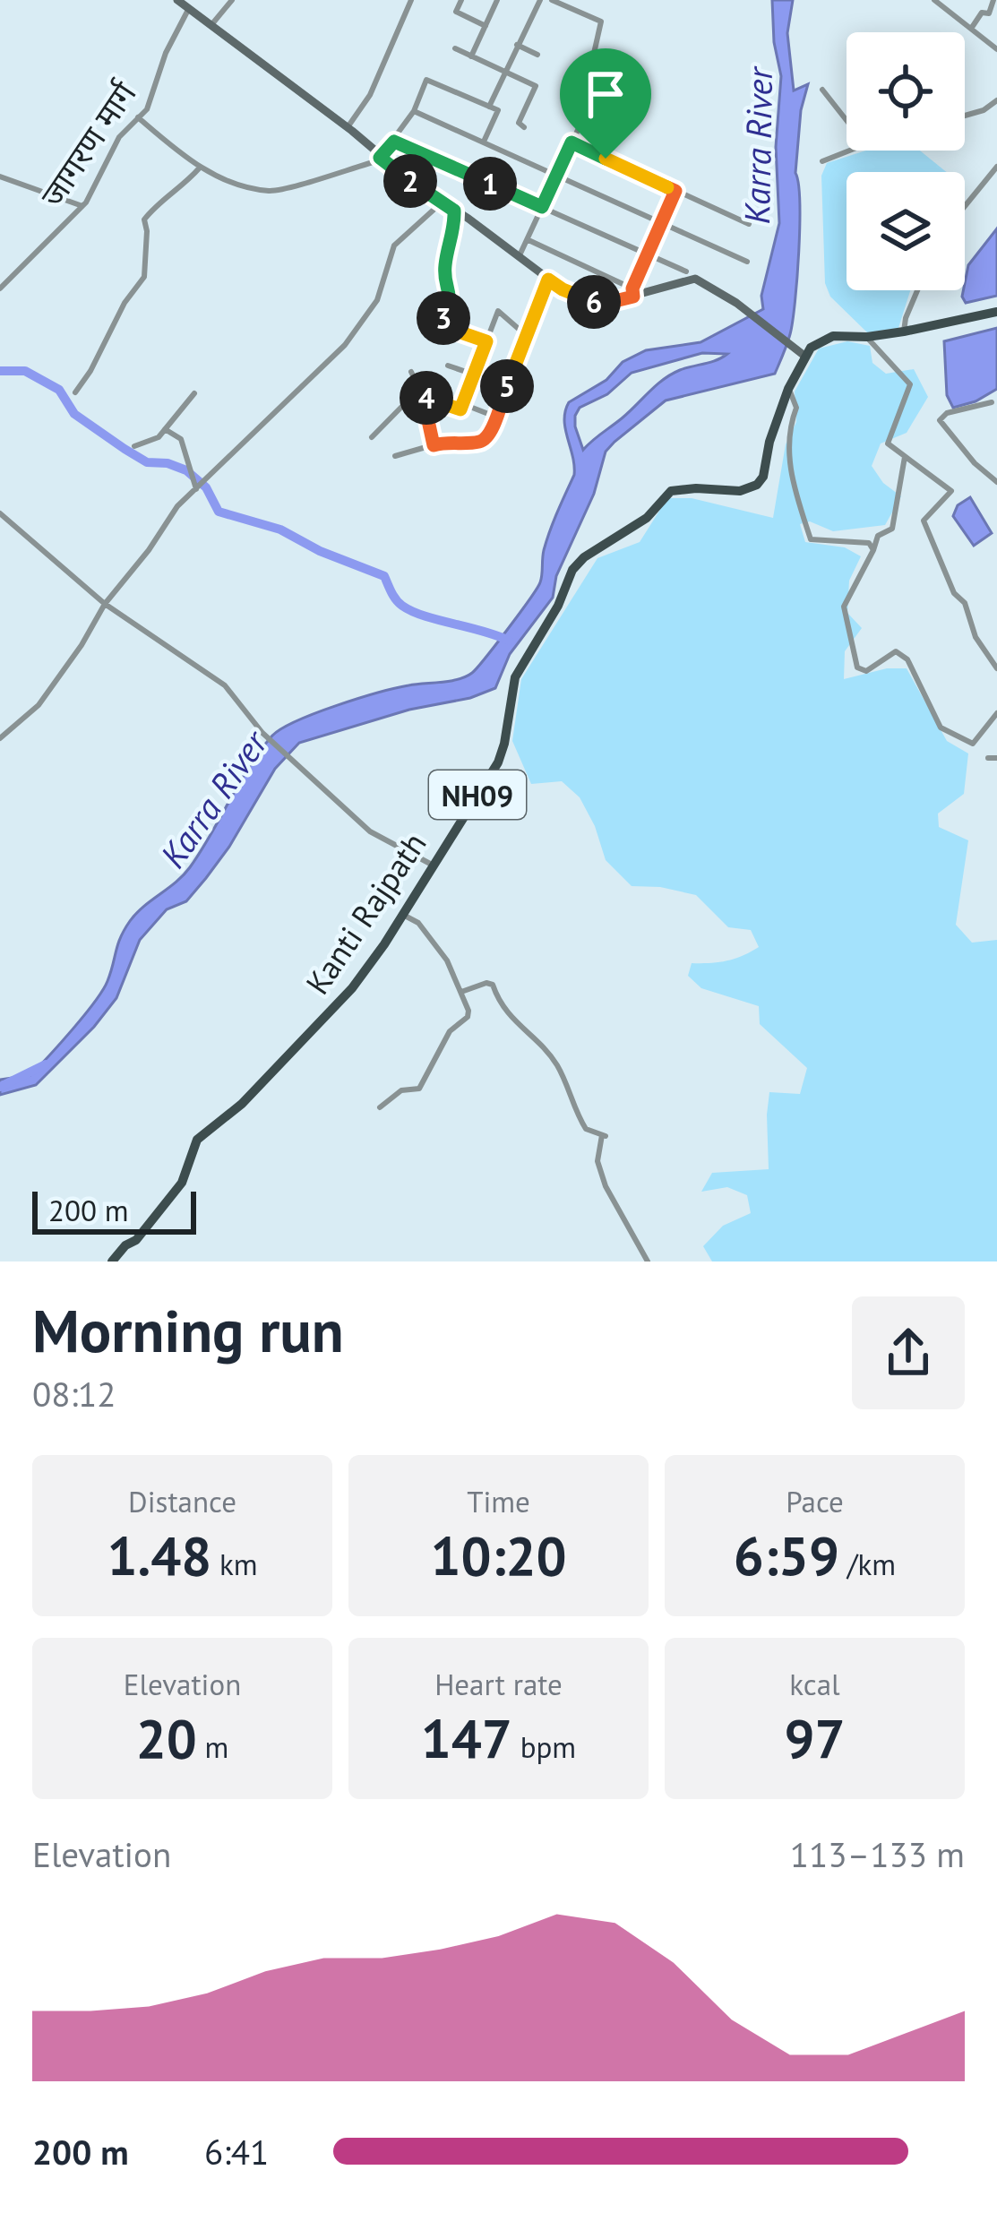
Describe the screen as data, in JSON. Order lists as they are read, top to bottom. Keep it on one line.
{"streets":{"main road":["NH09","Kanti Rajpath"],"street":["जागरण मार्ग"]},"water":["Karra River"],"scale_bar":"200 m","page":{"pins":["2","1","6","3","5","4"],"scale":"200 m","heading":["Morning run","08:12"],"stats":[["Distance","1.48 km"],["Time","10:20"],["Pace","6:59 /km"],["Elevation","20 m"],["Heart rate","147 bpm"],["kcal","97"]],"chart":["Elevation","113–133 m"],"list":[{"name":"200 m","note":"6:41"}]}}
